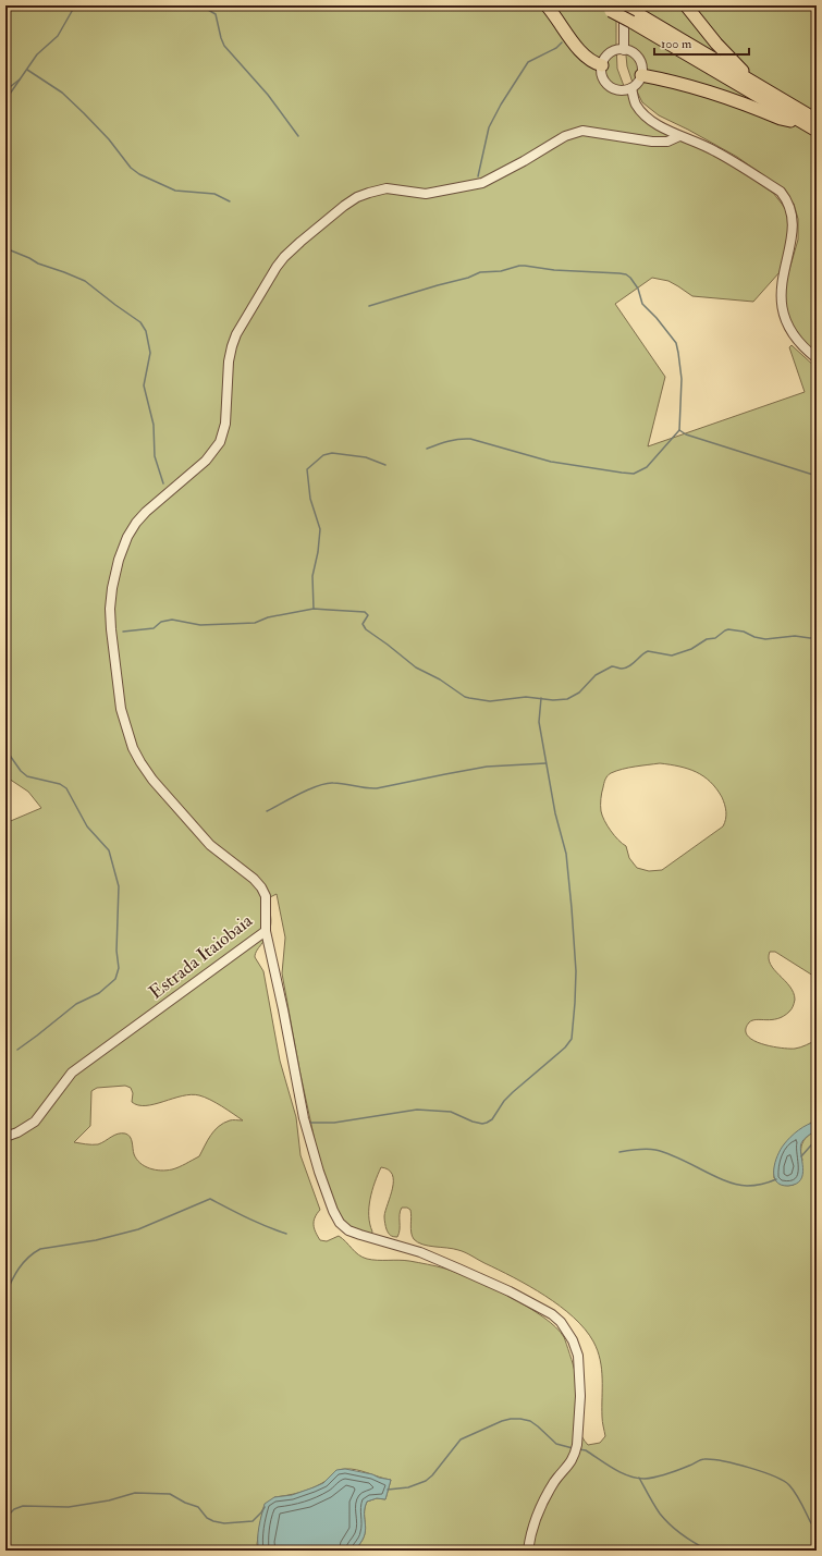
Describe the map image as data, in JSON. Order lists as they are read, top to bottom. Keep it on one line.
{"streets":{"street":["Estrada Itaiobaia"]},"scale_bar":"100 m"}
